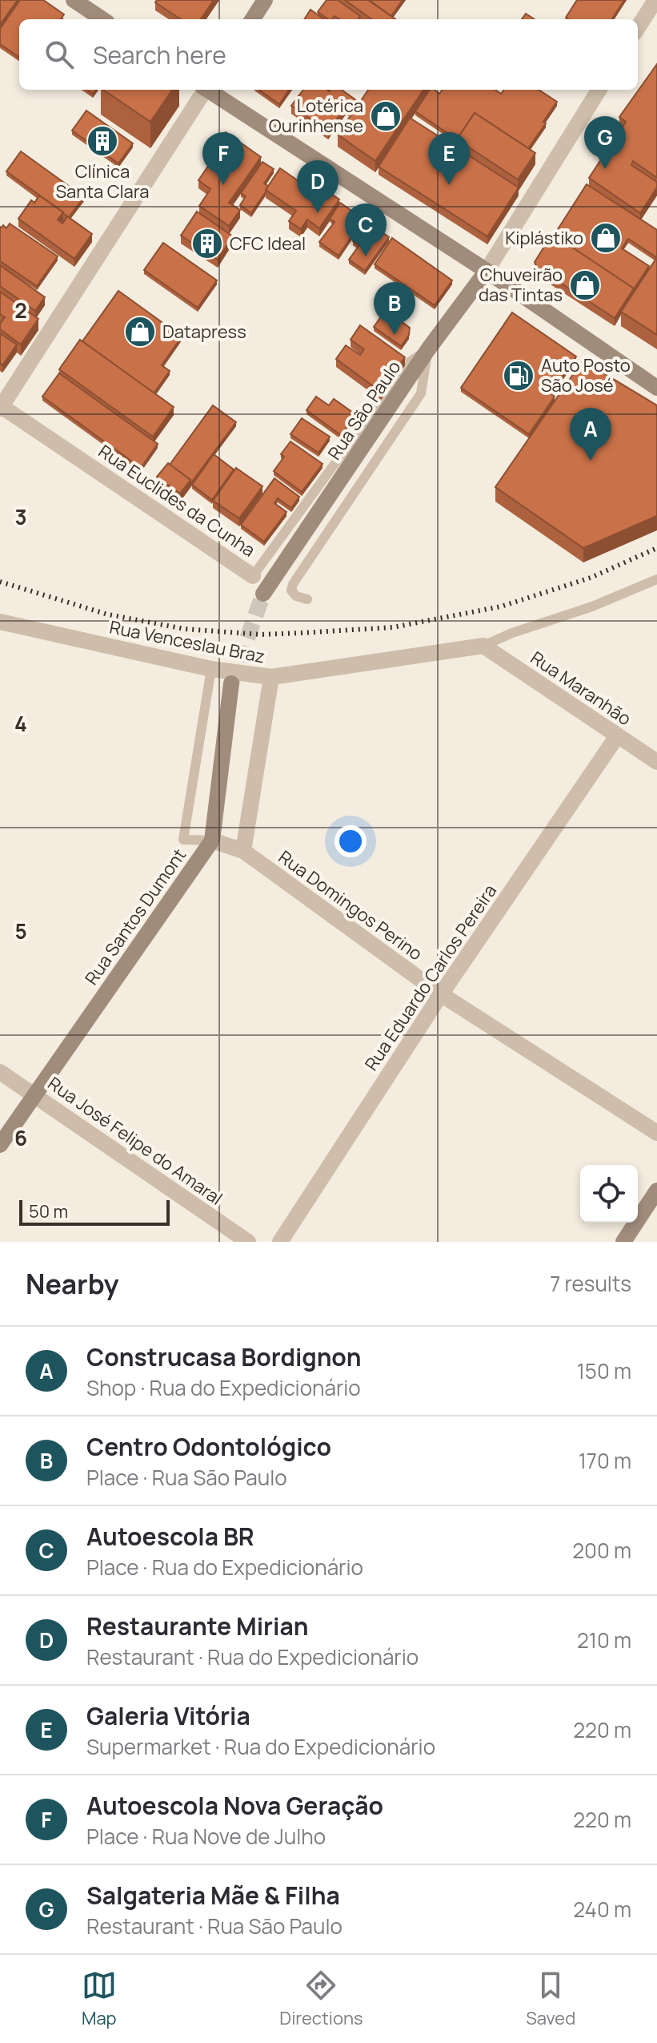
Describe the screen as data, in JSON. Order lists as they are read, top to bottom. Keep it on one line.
{"streets":{"street":["Rua São Paulo","Rua Euclides da Cunha","Rua Venceslau Braz","Rua Maranhão","Rua Domingos Perino","Rua Santos Dumont","Rua Eduardo Carlos Pereira","Rua José Felipe do Amaral"]},"crossings":[["Rua São Paulo","Rua Euclides da Cunha"],["Rua Venceslau Braz","Rua Maranhão"],["Rua Maranhão","Rua Eduardo Carlos Pereira"],["Rua Domingos Perino","Rua Santos Dumont"],["Rua Domingos Perino","Rua Eduardo Carlos Pereira"],["Rua Santos Dumont","Rua José Felipe do Amaral"]],"places":{"shop":["Lotérica Ourinhense","Kiplástiko","Chuveirão das Tintas","Datapress"],"building":["Clínica Santa Clara","CFC Ideal"],"fuel station":["Auto Posto São José"]},"scale_bar":"50 m","page":{"search":"Search here","pins":["G","E","F","D","C","B","A"],"scale":"50 m","heading":["Nearby","7 results"],"list":[{"mark":"A","name":"Construcasa Bordignon","note":"Shop · Rua do Expedicionário","value":"150 m"},{"mark":"B","name":"Centro Odontológico","note":"Place · Rua São Paulo","value":"170 m"},{"mark":"C","name":"Autoescola BR","note":"Place · Rua do Expedicionário","value":"200 m"},{"mark":"D","name":"Restaurante Mirian","note":"Restaurant · Rua do Expedicionário","value":"210 m"},{"mark":"E","name":"Galeria Vitória","note":"Supermarket · Rua do Expedicionário","value":"220 m"},{"mark":"F","name":"Autoescola Nova Geração","note":"Place · Rua Nove de Julho","value":"220 m"},{"mark":"G","name":"Salgateria Mãe & Filha","note":"Restaurant · Rua São Paulo","value":"240 m"}],"nav":["Map","Directions","Saved"]},"grid":{"rows":["2","3","4","5","6"]}}
